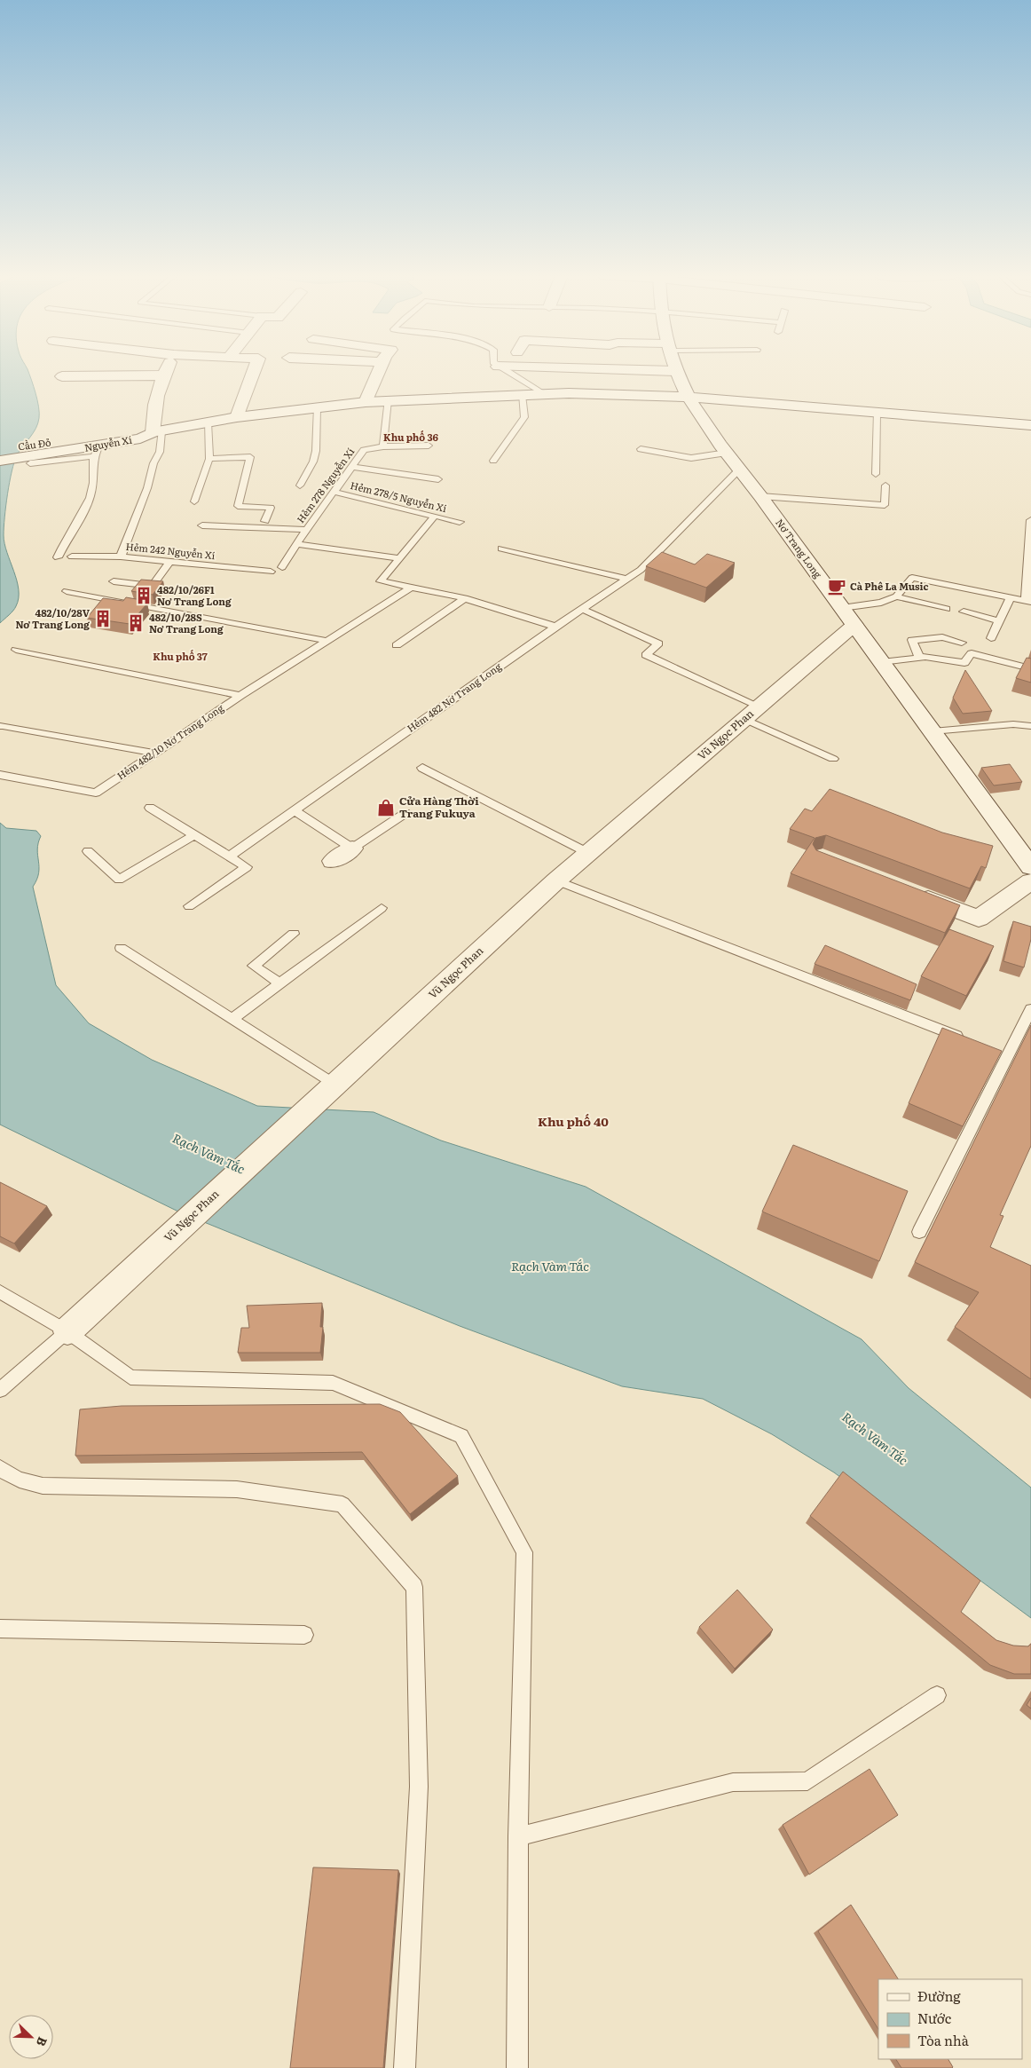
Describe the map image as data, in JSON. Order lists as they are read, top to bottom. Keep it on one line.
{"streets":{"street":["Nguyễn Xí","Cầu Đỏ","Nơ Trang Long","Vũ Ngọc Phan"],"lane":["Hẻm 278 Nguyễn Xí","Hẻm 278/5 Nguyễn Xí","Hẻm 242 Nguyễn Xí","Hẻm 482 Nơ Trang Long","Hẻm 482/10 Nơ Trang Long"]},"crossings":[["Nguyễn Xí","Cầu Đỏ"],["Nguyễn Xí","Nơ Trang Long"],["Nguyễn Xí","Hẻm 242 Nguyễn Xí"],["Hẻm 278 Nguyễn Xí","Hẻm 278/5 Nguyễn Xí"],["Nơ Trang Long","Hẻm 482 Nơ Trang Long"],["Nơ Trang Long","Vũ Ngọc Phan"]],"districts":["Khu phố 36","Khu phố 37","Khu phố 40"],"water":["Rạch Vàm Tắc"],"places":{"cafe":["Cà Phê La Music"],"building":["482/10/26F1 Nơ Trang Long","482/10/28V Nơ Trang Long","482/10/28S Nơ Trang Long"],"shop":["Cửa Hàng Thời Trang Fukuya"]},"legend":["Đường","Nước","Tòa nhà"],"north":"bottom right"}
